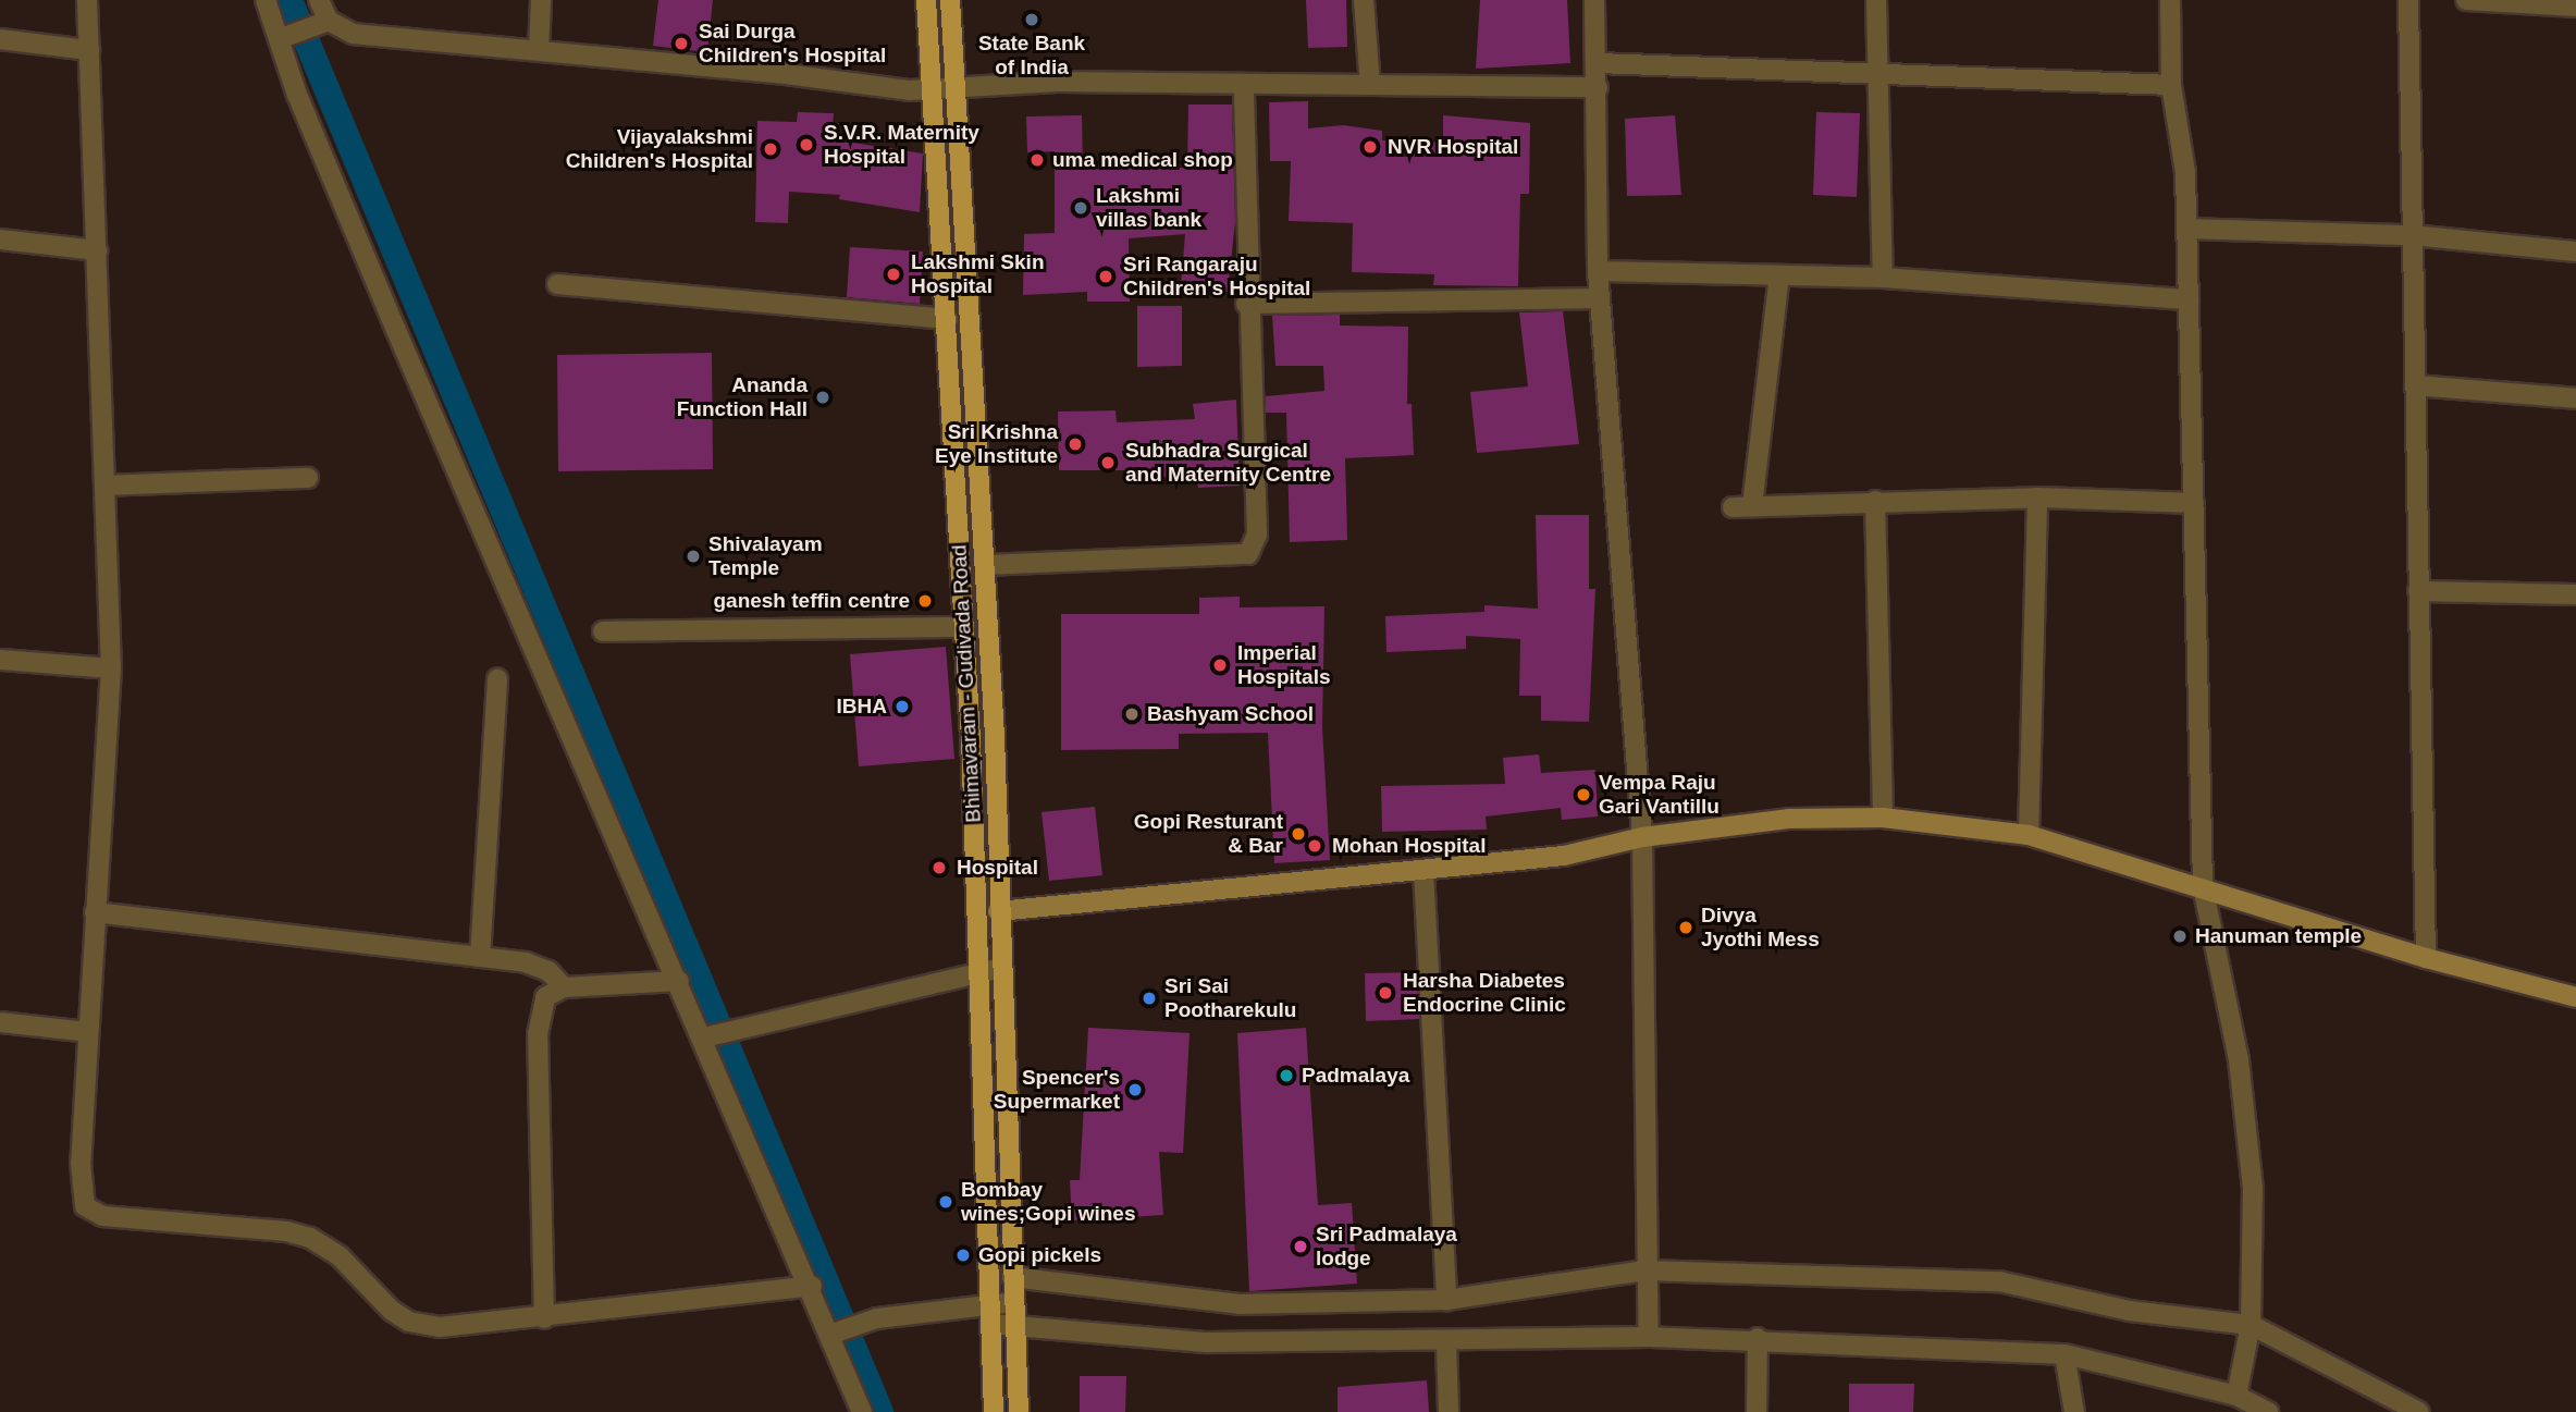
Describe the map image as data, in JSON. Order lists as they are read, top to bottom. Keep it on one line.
{"streets":{"main road":["Bhimavaram - Gudivada Road"]},"places":["State Bank of India","Sai Durga Children's Hospital","S.V.R. Maternity Hospital","NVR Hospital","Vijayalakshmi Children's Hospital","uma medical shop","Lakshmi villas bank","Lakshmi Skin Hospital","Sri Rangaraju Children's Hospital","Ananda Function Hall","Sri Krishna Eye Institute","Subhadra Surgical and Maternity Centre","Shivalayam Temple","ganesh teffin centre","Imperial Hospitals","IBHA","Bashyam School","Vempa Raju Gari Vantillu","Gopi Resturant & Bar","Mohan Hospital","Hospital","Divya Jyothi Mess","Hanuman temple","Harsha Diabetes Endocrine Clinic","Sri Sai Pootharekulu","Padmalaya","Spencer's Supermarket","Bombay wines;Gopi wines","Sri Padmalaya lodge","Gopi pickels"]}
